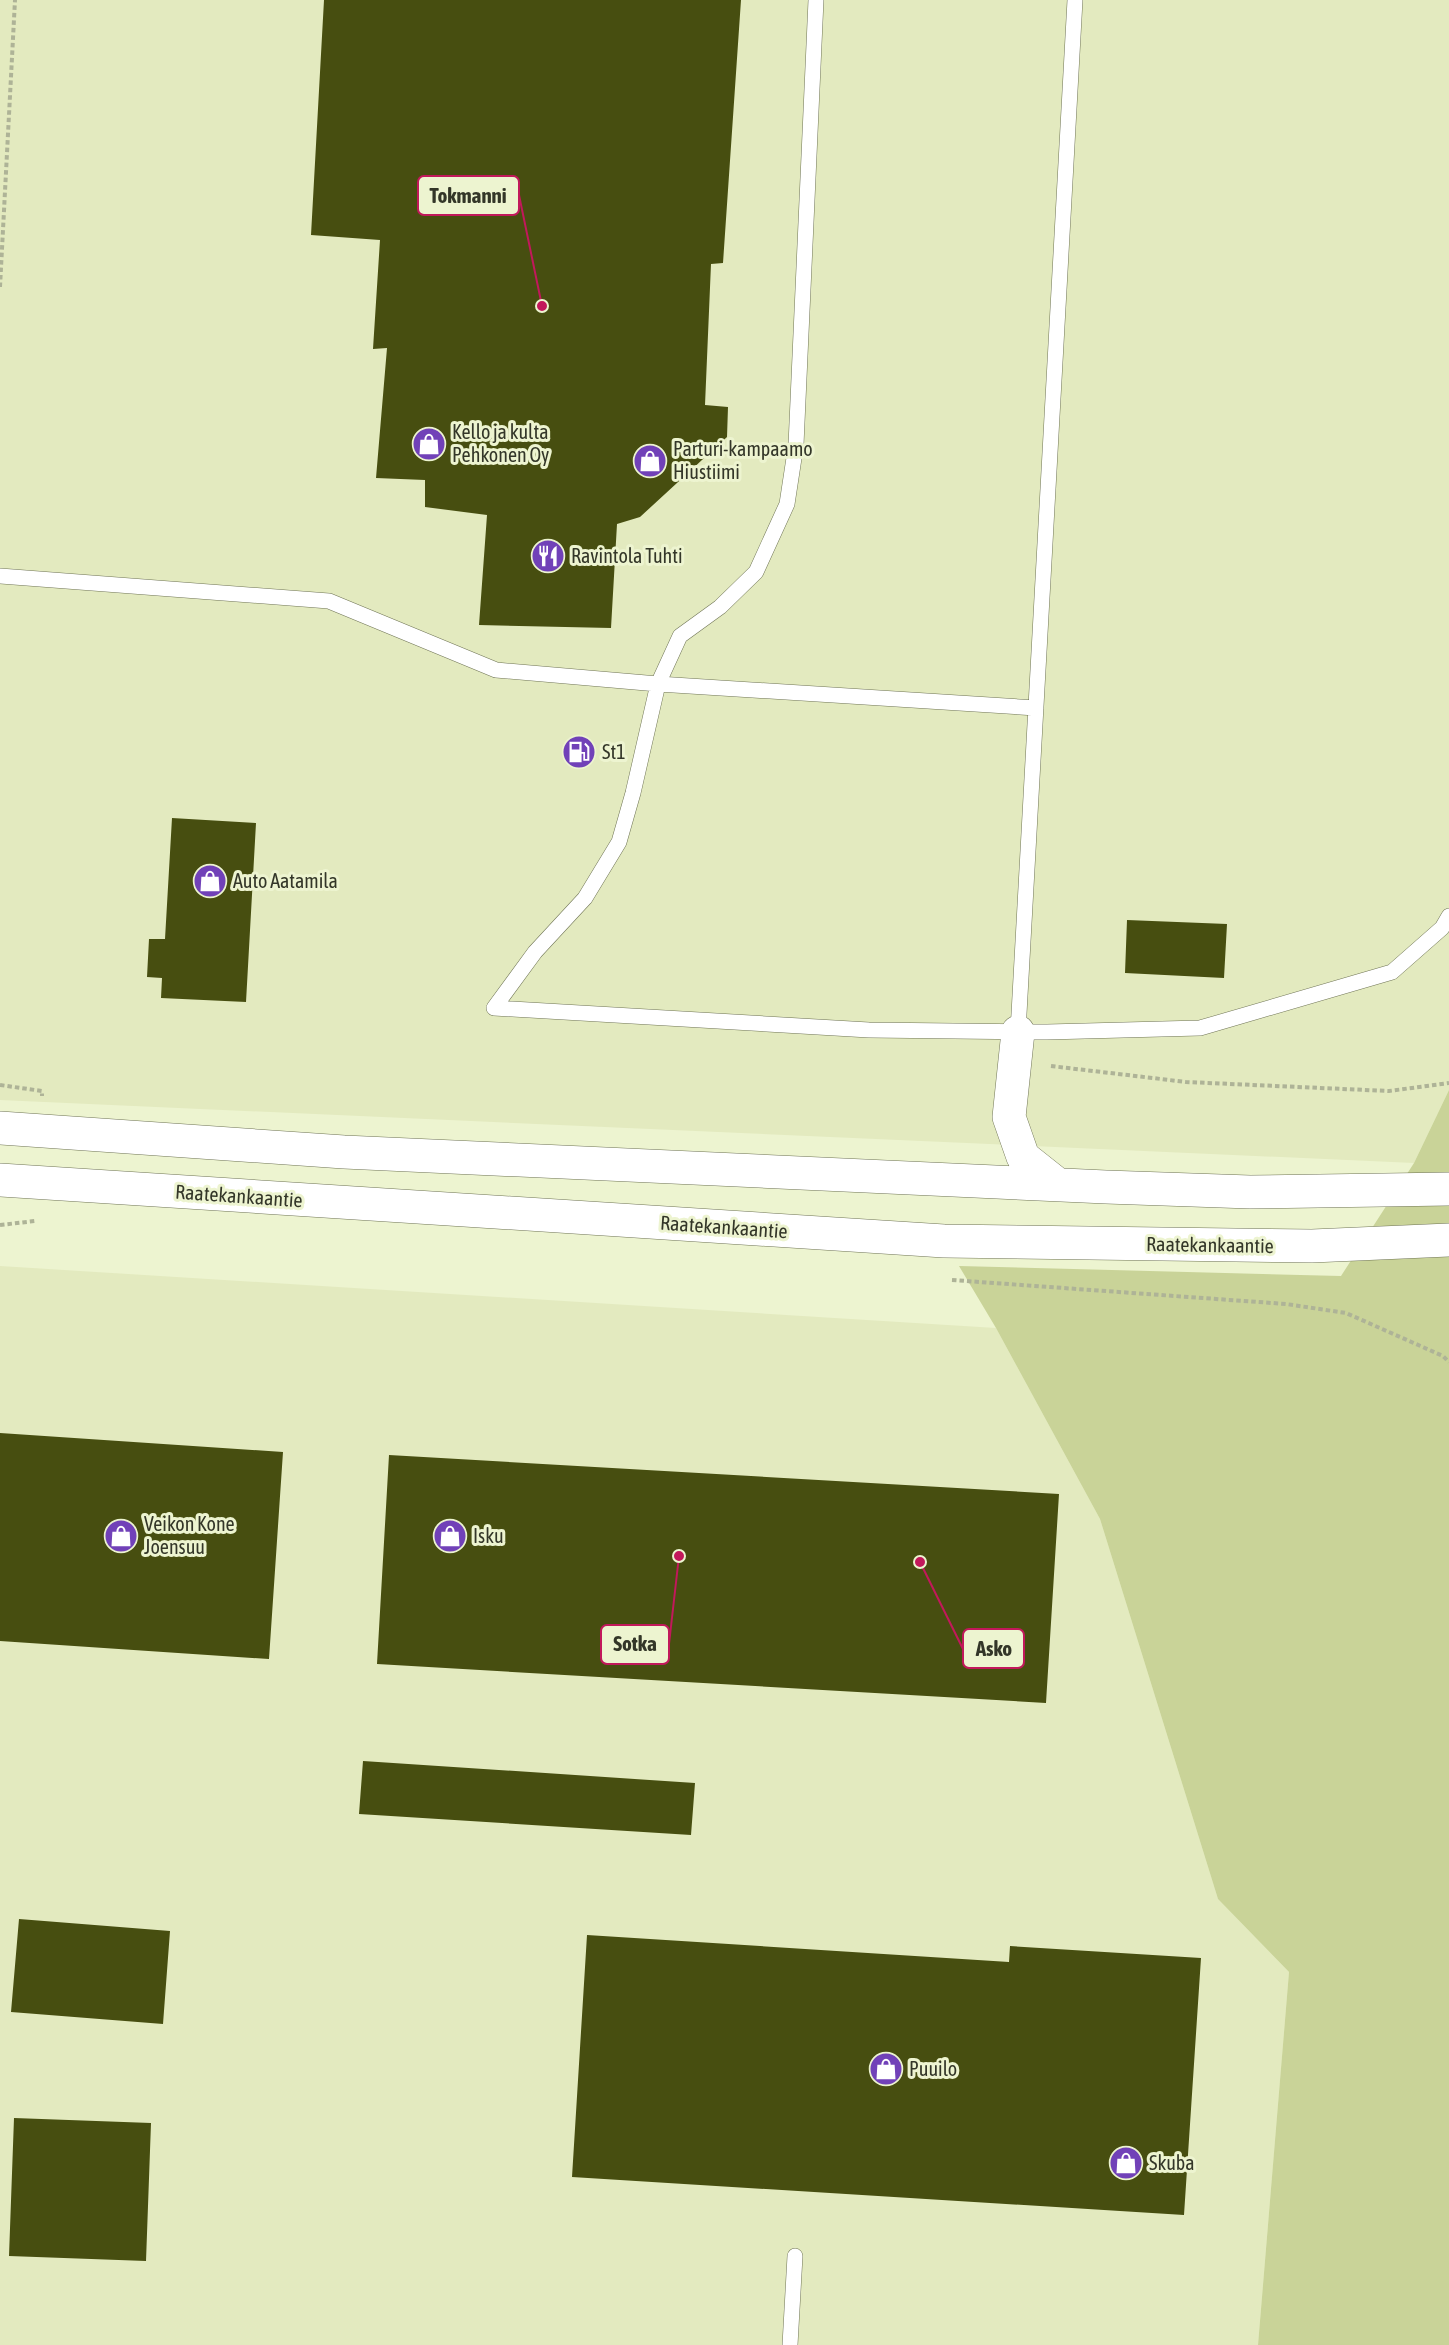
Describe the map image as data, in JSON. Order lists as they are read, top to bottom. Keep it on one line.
{"streets":{"main road":["Raatekankaantie"]},"places":{"other":["Tokmanni","Sotka","Asko"],"shop":["Kello ja kulta Pehkonen Oy","Parturi-kampaamo Hiustiimi","Auto Aatamila","Veikon Kone Joensuu","Isku","Puuilo","Skuba"],"restaurant":["Ravintola Tuhti"],"fuel station":["St1"]}}
